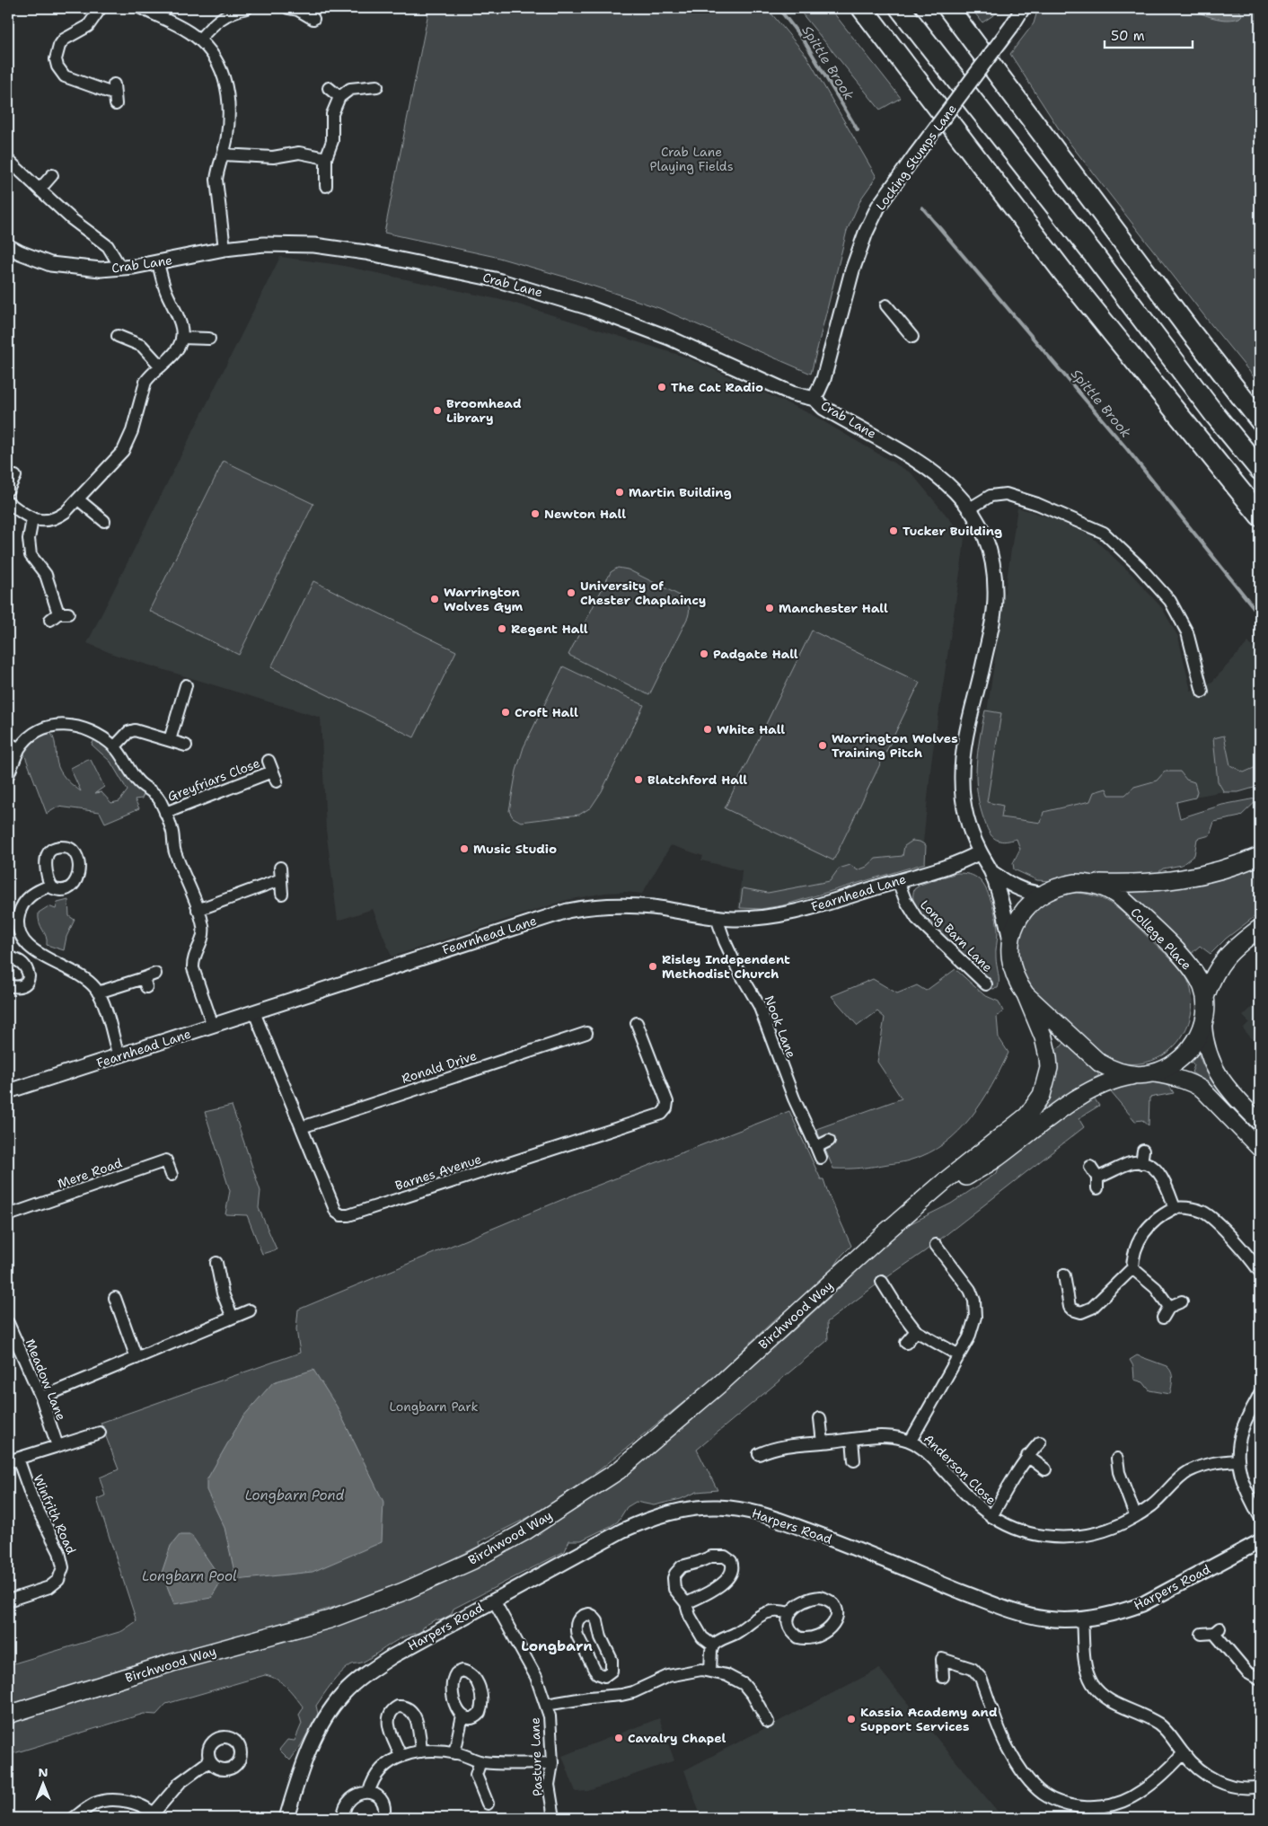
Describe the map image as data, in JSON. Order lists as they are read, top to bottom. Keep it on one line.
{"streets":{"main road":["College Place","Birchwood Way"],"street":["Locking Stumps Lane","Crab Lane","Greyfriars Close","Fearnhead Lane","Long Barn Lane","Nook Lane","Ronald Drive","Barnes Avenue","Mere Road","Meadow Lane","Anderson Close","Winfrith Road","Harpers Road","Pasture Lane"]},"crossings":[["Locking Stumps Lane","Crab Lane"],["Crab Lane","Fearnhead Lane"],["Crab Lane","College Place"],["Fearnhead Lane","Long Barn Lane"],["Fearnhead Lane","Nook Lane"],["Fearnhead Lane","Barnes Avenue"],["College Place","Birchwood Way"],["Ronald Drive","Barnes Avenue"],["Harpers Road","Pasture Lane"]],"districts":["Longbarn"],"water":["Spittle Brook","Longbarn Pond","Longbarn Pool"],"parks":["Crab Lane Playing Fields","Longbarn Park"],"places":["The Cat Radio","Broomhead Library","Martin Building","Newton Hall","Tucker Building","University of Chester Chaplaincy","Warrington Wolves Gym","Manchester Hall","Regent Hall","Padgate Hall","Croft Hall","White Hall","Warrington Wolves Training Pitch","Blatchford Hall","Music Studio","Risley Independent Methodist Church","Kassia Academy and Support Services","Cavalry Chapel"],"scale_bar":"50 m","north":"top"}
